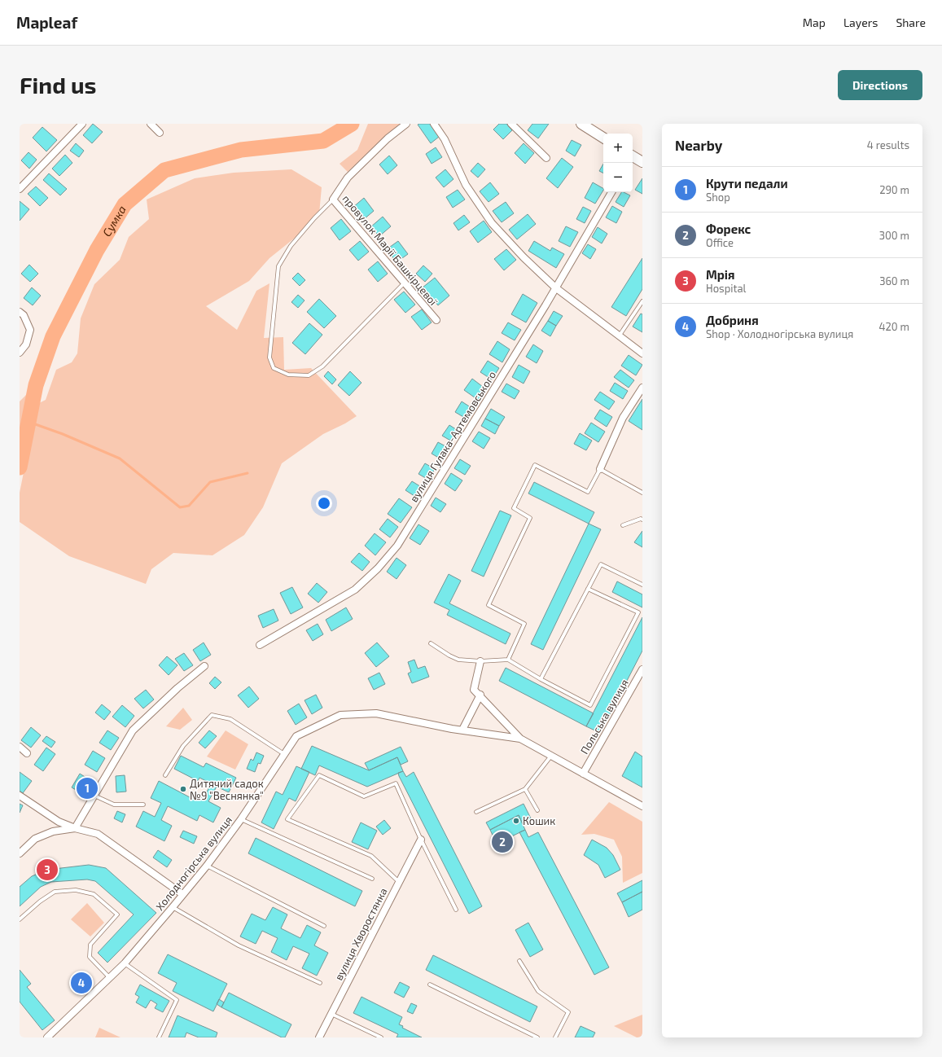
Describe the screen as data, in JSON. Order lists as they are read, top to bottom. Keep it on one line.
{"streets":{"street":["провулок Марії Башкірцевої","вулиця Гулака-Артемовського","Польська вулиця","Холодногірська вулиця","вулиця Хворостянка"]},"water":["Сумка"],"places":["Дитячий садок №9 \"Веснянка\"","Кошик"],"page":{"header":"Mapleaf","nav":["Map","Layers","Share"],"buttons":"Directions","title":"Find us","heading":["Nearby","4 results"],"map_buttons":["+","−"],"list":[{"mark":"1","name":"Крути педали","note":"Shop","value":"290 m"},{"mark":"2","name":"Форекс","note":"Office","value":"300 m"},{"mark":"3","name":"Мрія","note":"Hospital","value":"360 m"},{"mark":"4","name":"Добриня","note":"Shop · Холодногірська вулиця","value":"420 m"}],"pins":["1","2","3","4"]}}
